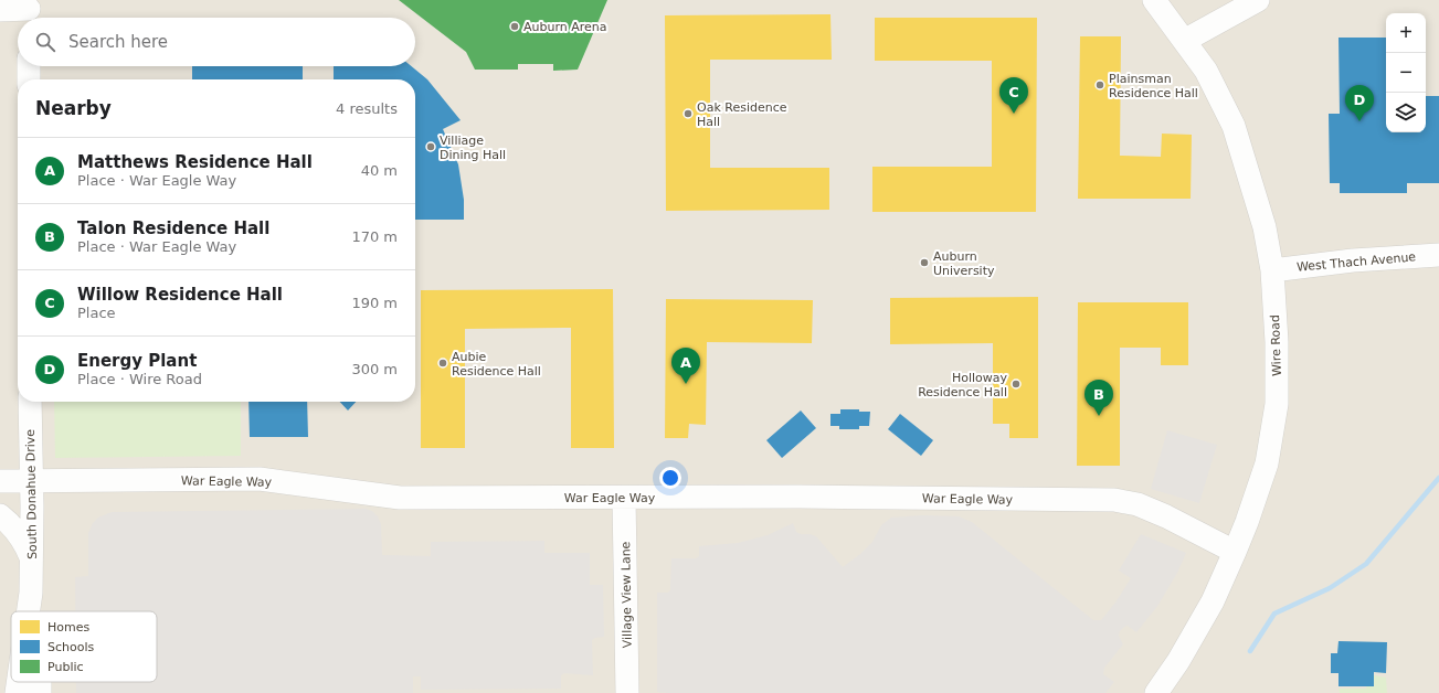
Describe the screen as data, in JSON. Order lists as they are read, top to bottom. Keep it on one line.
{"streets":{"street":["West Thach Avenue","Wire Road","War Eagle Way","South Donahue Drive","Village View Lane"]},"crossings":[["West Thach Avenue","Wire Road"],["Wire Road","War Eagle Way"],["War Eagle Way","South Donahue Drive"],["War Eagle Way","Village View Lane"]],"places":["Auburn Arena","Plainsman Residence Hall","Oak Residence Hall","Villiage Dining Hall","Auburn University","Aubie Residence Hall","Holloway Residence Hall"],"legend":["Homes","Schools","Public"],"page":{"map_buttons":["+","−"],"search":"Search here","pins":["C","D","A","B"],"heading":["Nearby","4 results"],"list":[{"mark":"A","name":"Matthews Residence Hall","note":"Place · War Eagle Way","value":"40 m"},{"mark":"B","name":"Talon Residence Hall","note":"Place · War Eagle Way","value":"170 m"},{"mark":"C","name":"Willow Residence Hall","note":"Place","value":"190 m"},{"mark":"D","name":"Energy Plant","note":"Place · Wire Road","value":"300 m"}]}}
